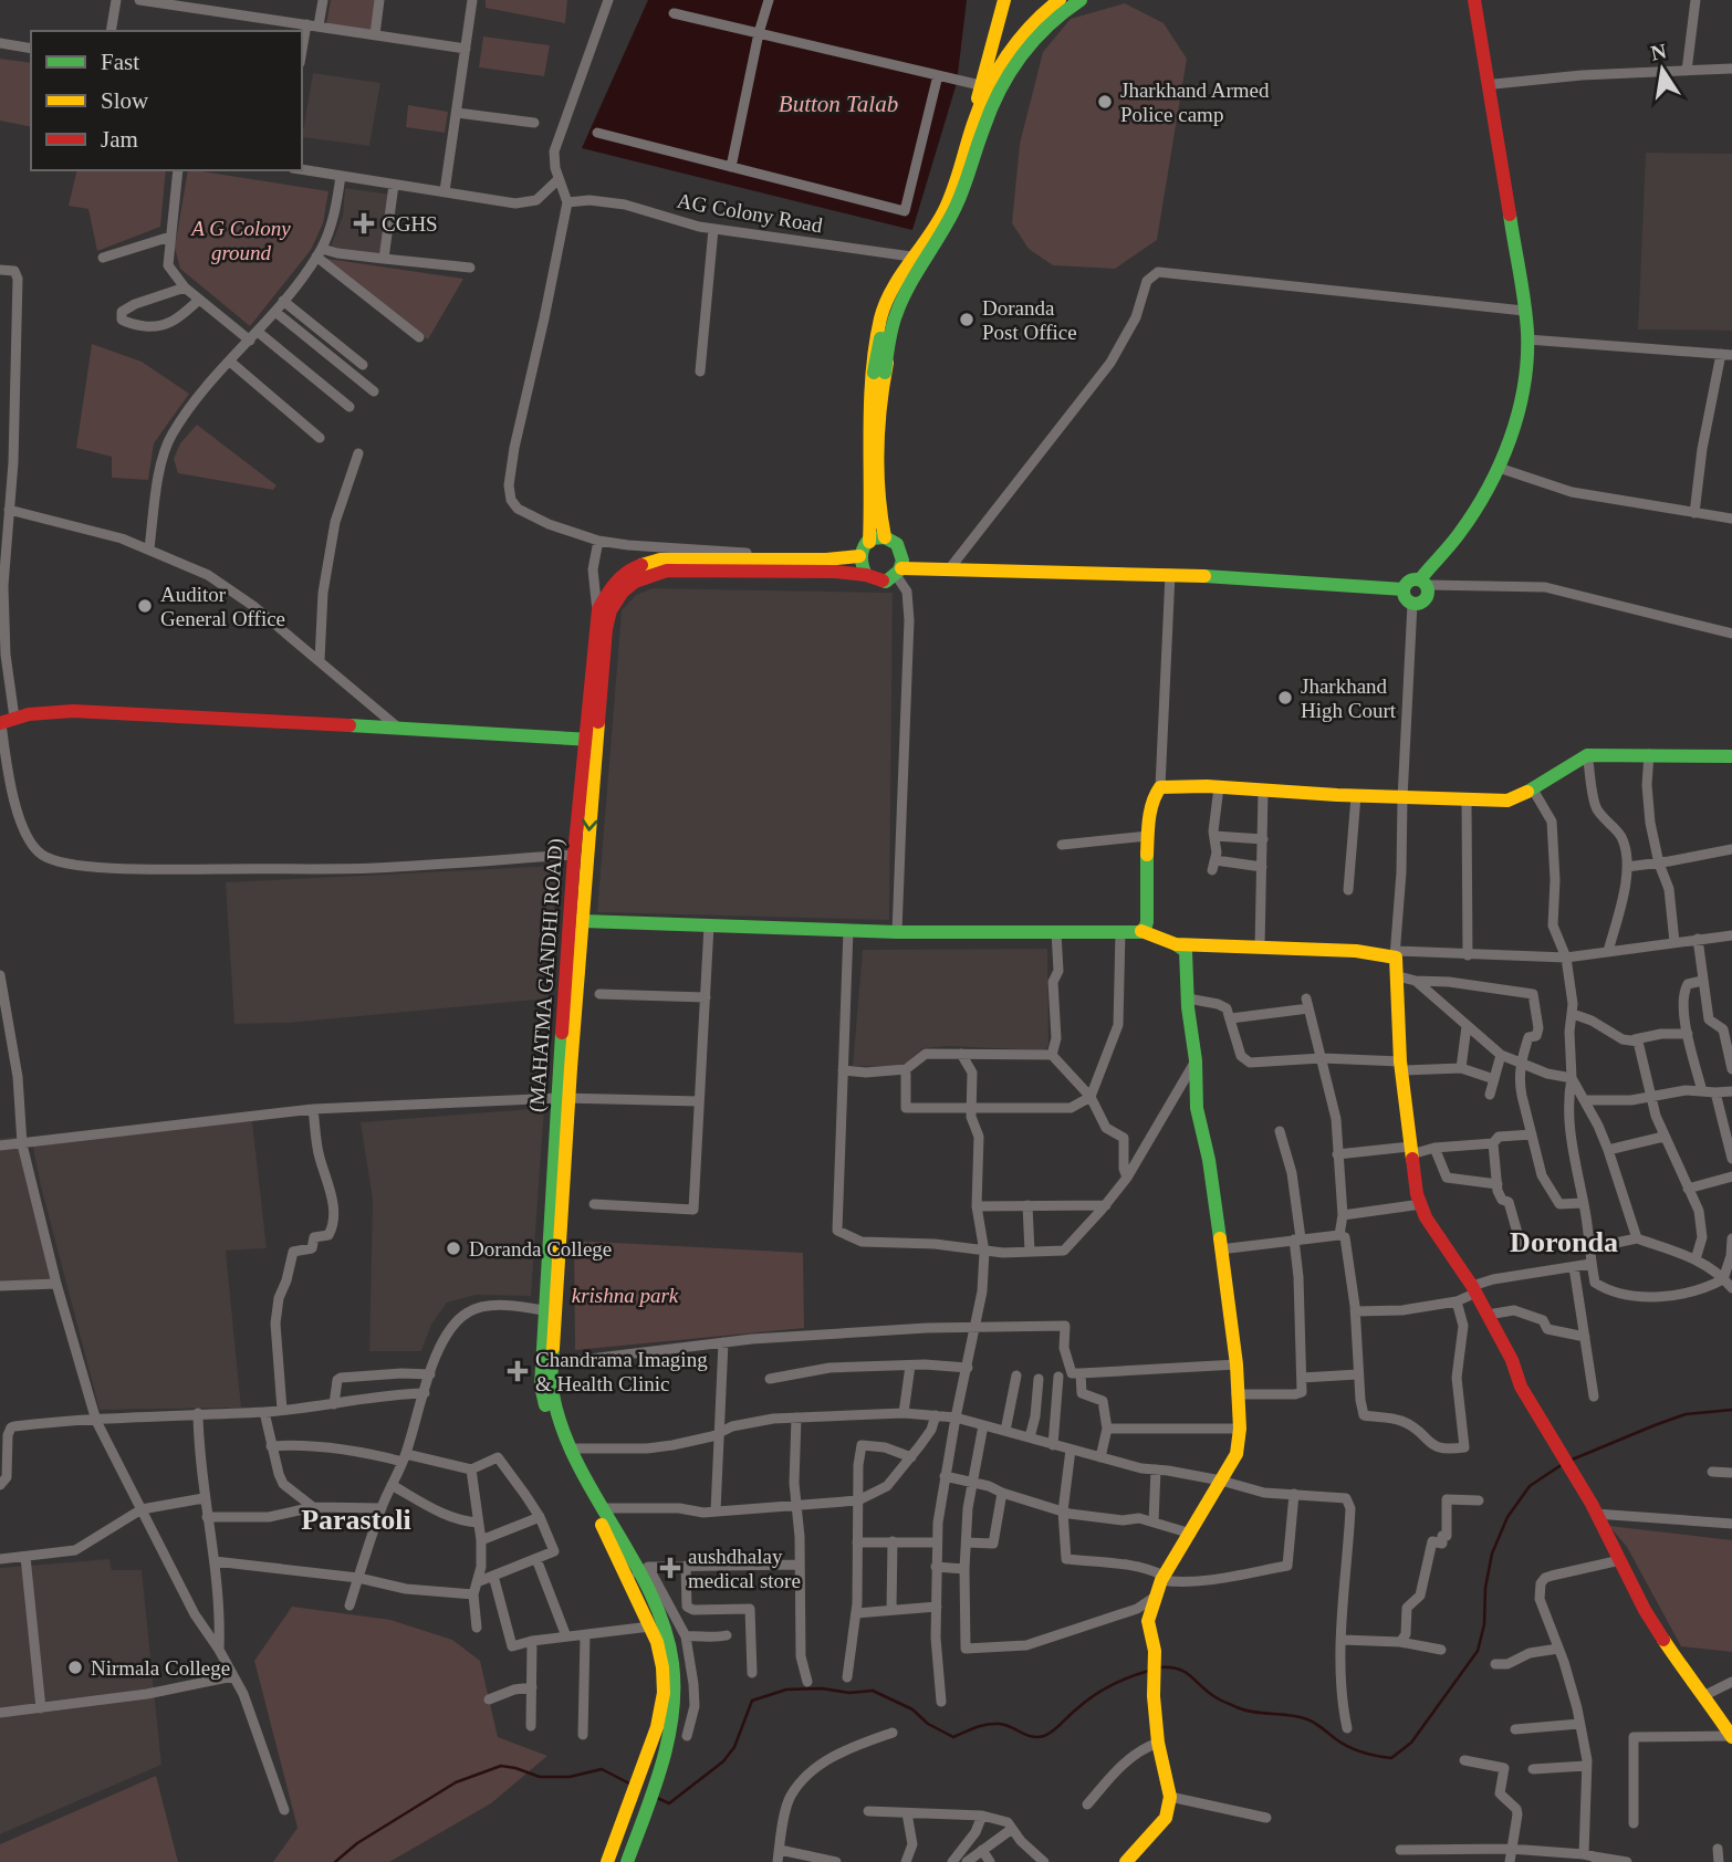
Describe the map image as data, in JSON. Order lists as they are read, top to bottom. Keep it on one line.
{"streets":{"main road":["(MAHATMA GANDHI ROAD)"],"street":["AG Colony Road"]},"districts":["Doronda","Parastoli"],"water":["Button Talab"],"parks":["A G Colony ground","krishna park"],"places":{"other":["Jharkhand Armed Police camp","Doranda Post Office","Auditor General Office","Jharkhand High Court","Doranda College","Nirmala College"],"health":["CGHS","Chandrama Imaging & Health Clinic","aushdhalay medical store"]},"legend":["Fast","Slow","Jam"],"north":"top"}
